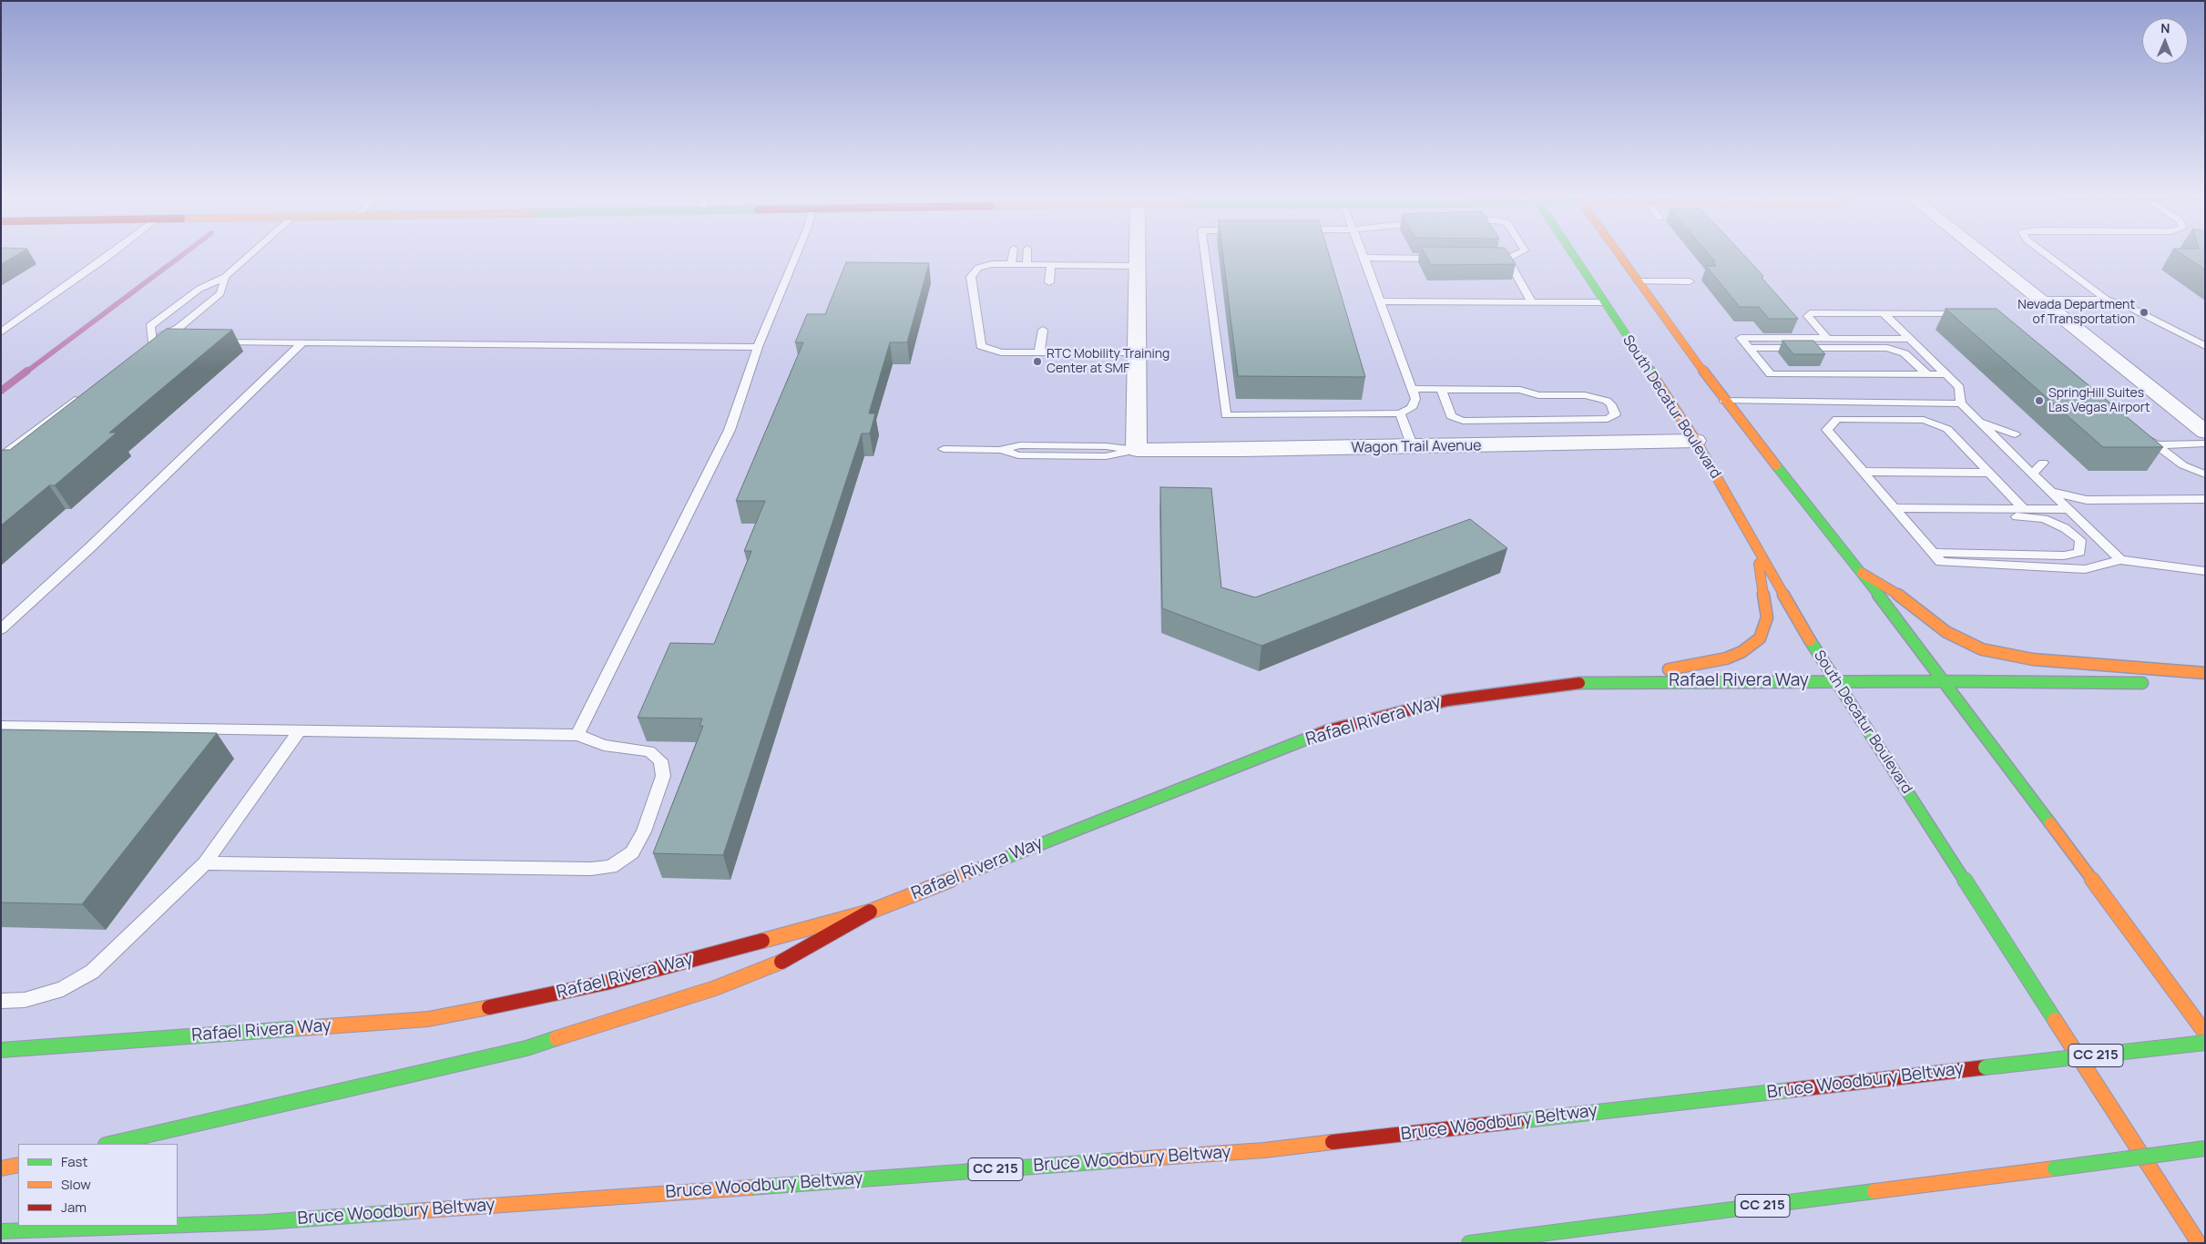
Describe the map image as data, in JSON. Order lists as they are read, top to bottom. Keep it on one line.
{"streets":{"main road":["South Decatur Boulevard","Rafael Rivera Way","CC 215","Bruce Woodbury Beltway"],"street":["Wagon Trail Avenue"]},"crossings":[["South Decatur Boulevard","Wagon Trail Avenue"],["South Decatur Boulevard","Rafael Rivera Way"]],"places":["Nevada Department of Transportation","RTC Mobility Training Center at SMF","SpringHill Suites Las Vegas Airport"],"legend":["Fast","Slow","Jam"],"north":"top"}
